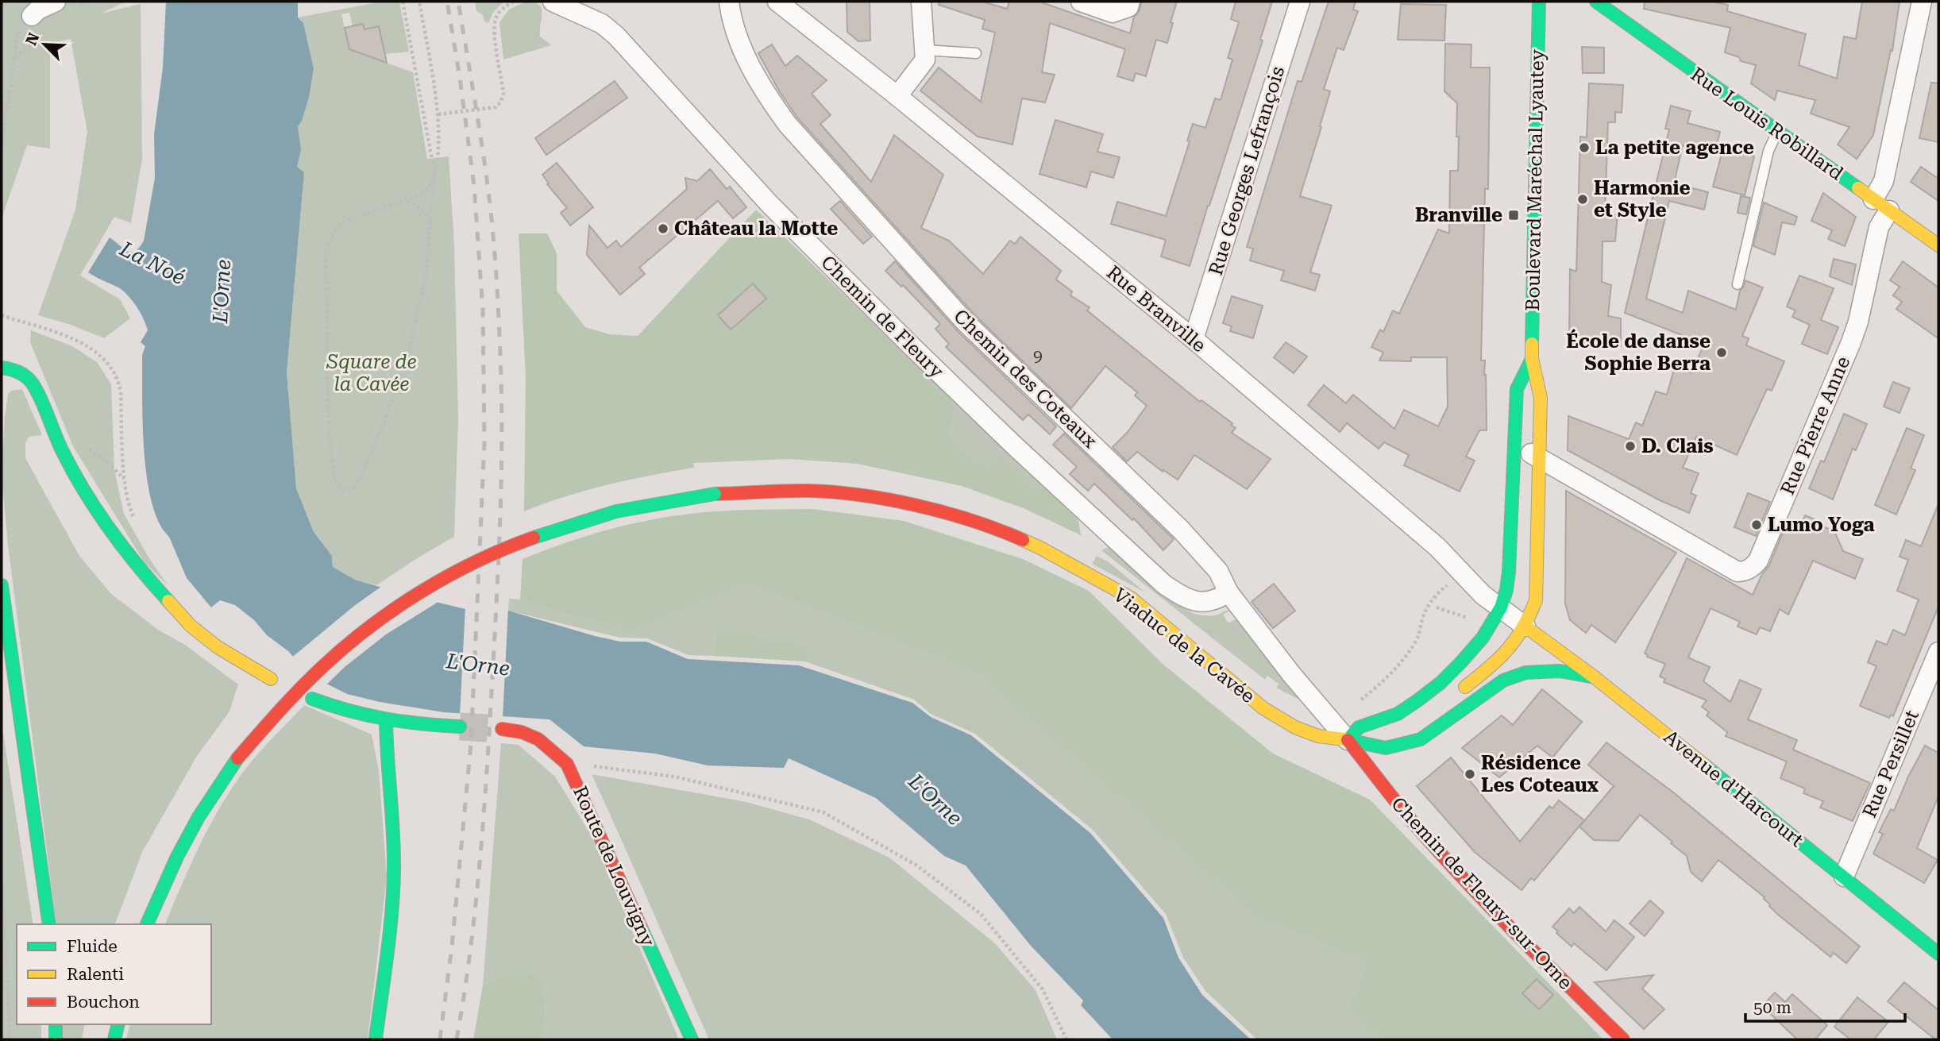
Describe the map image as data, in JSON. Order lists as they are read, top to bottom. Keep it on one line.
{"streets":{"main road":["Rue Louis Robillard","Boulevard Maréchal Lyautey","Viaduc de la Cavée","Avenue d'Harcourt","Route de Louvigny","Chemin de Fleury-sur-Orne"],"street":["Rue Georges Lefrançois","Rue Branville","Chemin de Fleury","Chemin des Coteaux","Rue Pierre Anne","Rue Persillet"]},"crossings":[["Rue Louis Robillard","Rue Pierre Anne"],["Rue Georges Lefrançois","Rue Branville"],["Boulevard Maréchal Lyautey","Rue Branville"],["Boulevard Maréchal Lyautey","Chemin des Coteaux"],["Boulevard Maréchal Lyautey","Rue Pierre Anne"],["Boulevard Maréchal Lyautey","Viaduc de la Cavée"],["Boulevard Maréchal Lyautey","Avenue d'Harcourt"],["Boulevard Maréchal Lyautey","Chemin de Fleury-sur-Orne"],["Rue Branville","Avenue d'Harcourt"],["Chemin de Fleury","Chemin des Coteaux"],["Chemin des Coteaux","Viaduc de la Cavée"],["Chemin des Coteaux","Chemin de Fleury-sur-Orne"],["Viaduc de la Cavée","Chemin de Fleury-sur-Orne"],["Rue Persillet","Avenue d'Harcourt"]],"water":["La Noé","L'Orne"],"parks":["Square de la Cavée"],"places":{"other":["La petite agence","Harmonie et Style","Château la Motte","École de danse Sophie Berra","D. Clais","Lumo Yoga","Résidence Les Coteaux"],"transit":["Branville"]},"house_numbers":["9"],"legend":["Fluide","Ralenti","Bouchon"],"scale_bar":"50 m","north":"top left"}
